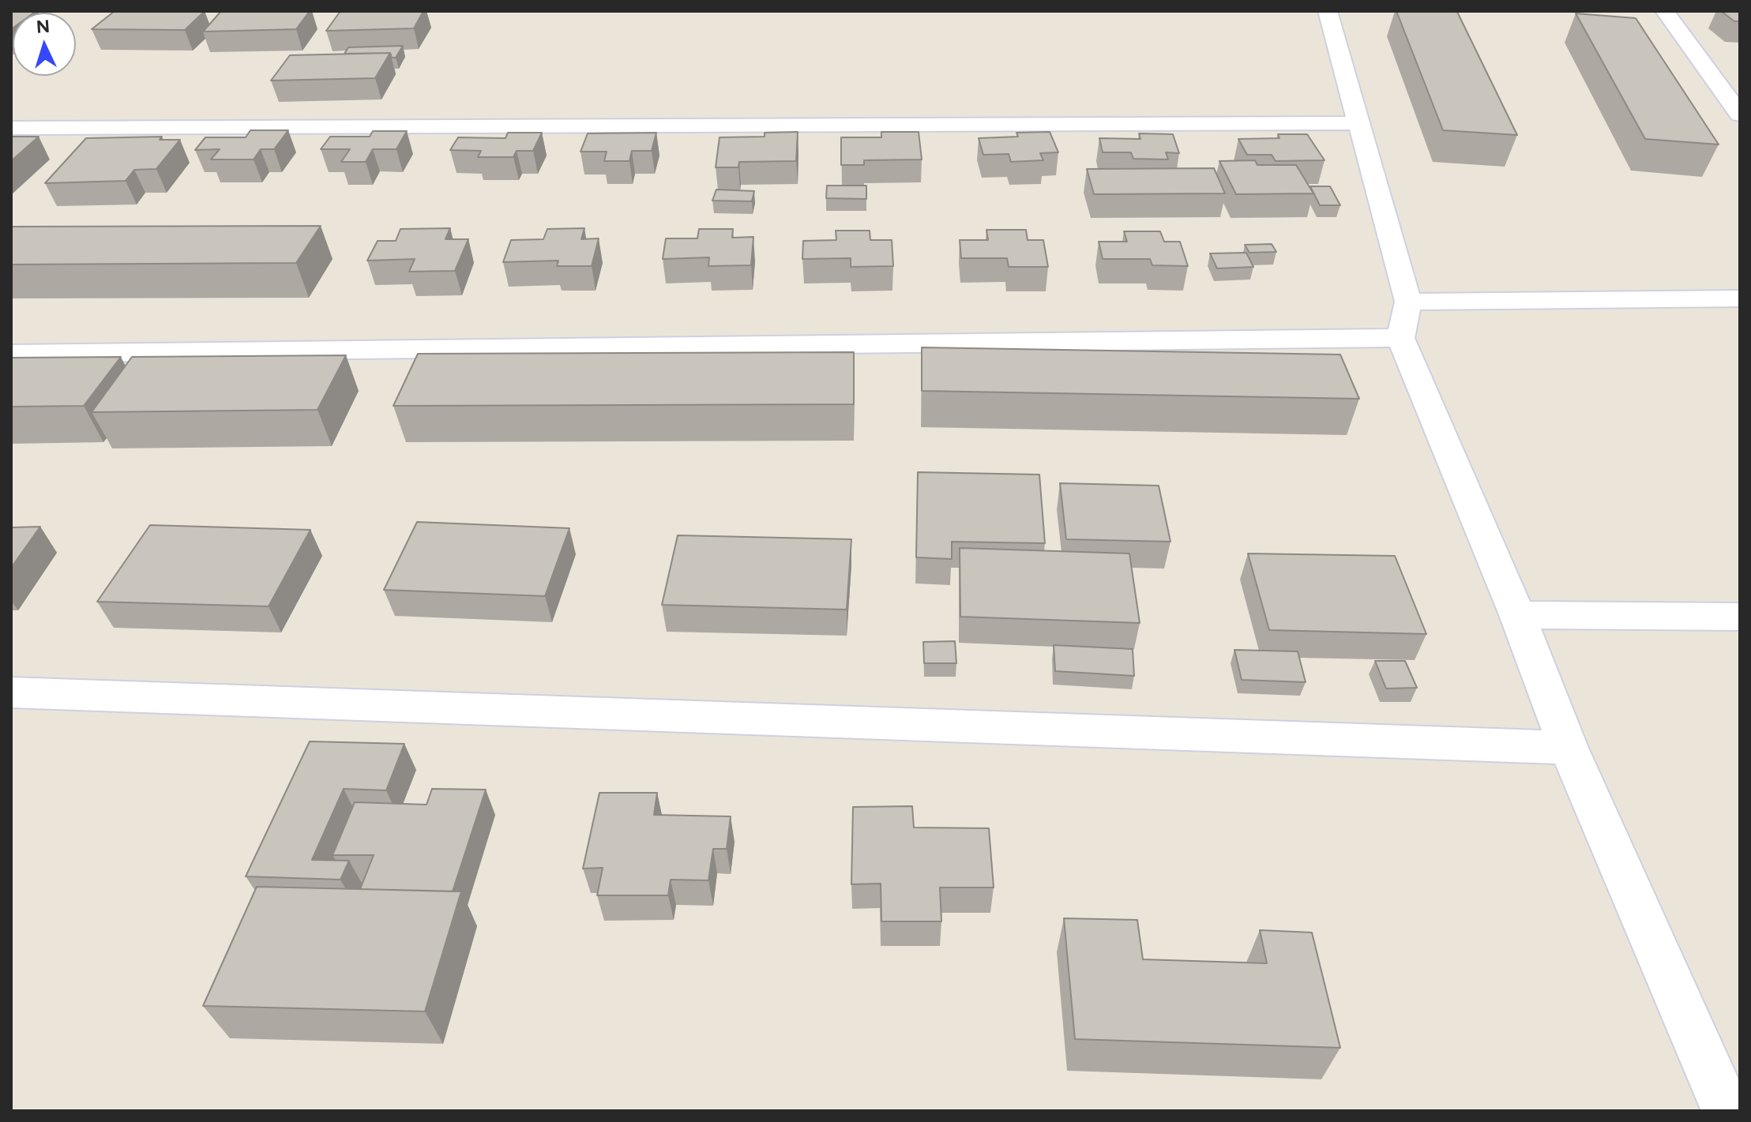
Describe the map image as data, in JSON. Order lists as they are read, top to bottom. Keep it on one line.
{"north":"top"}
